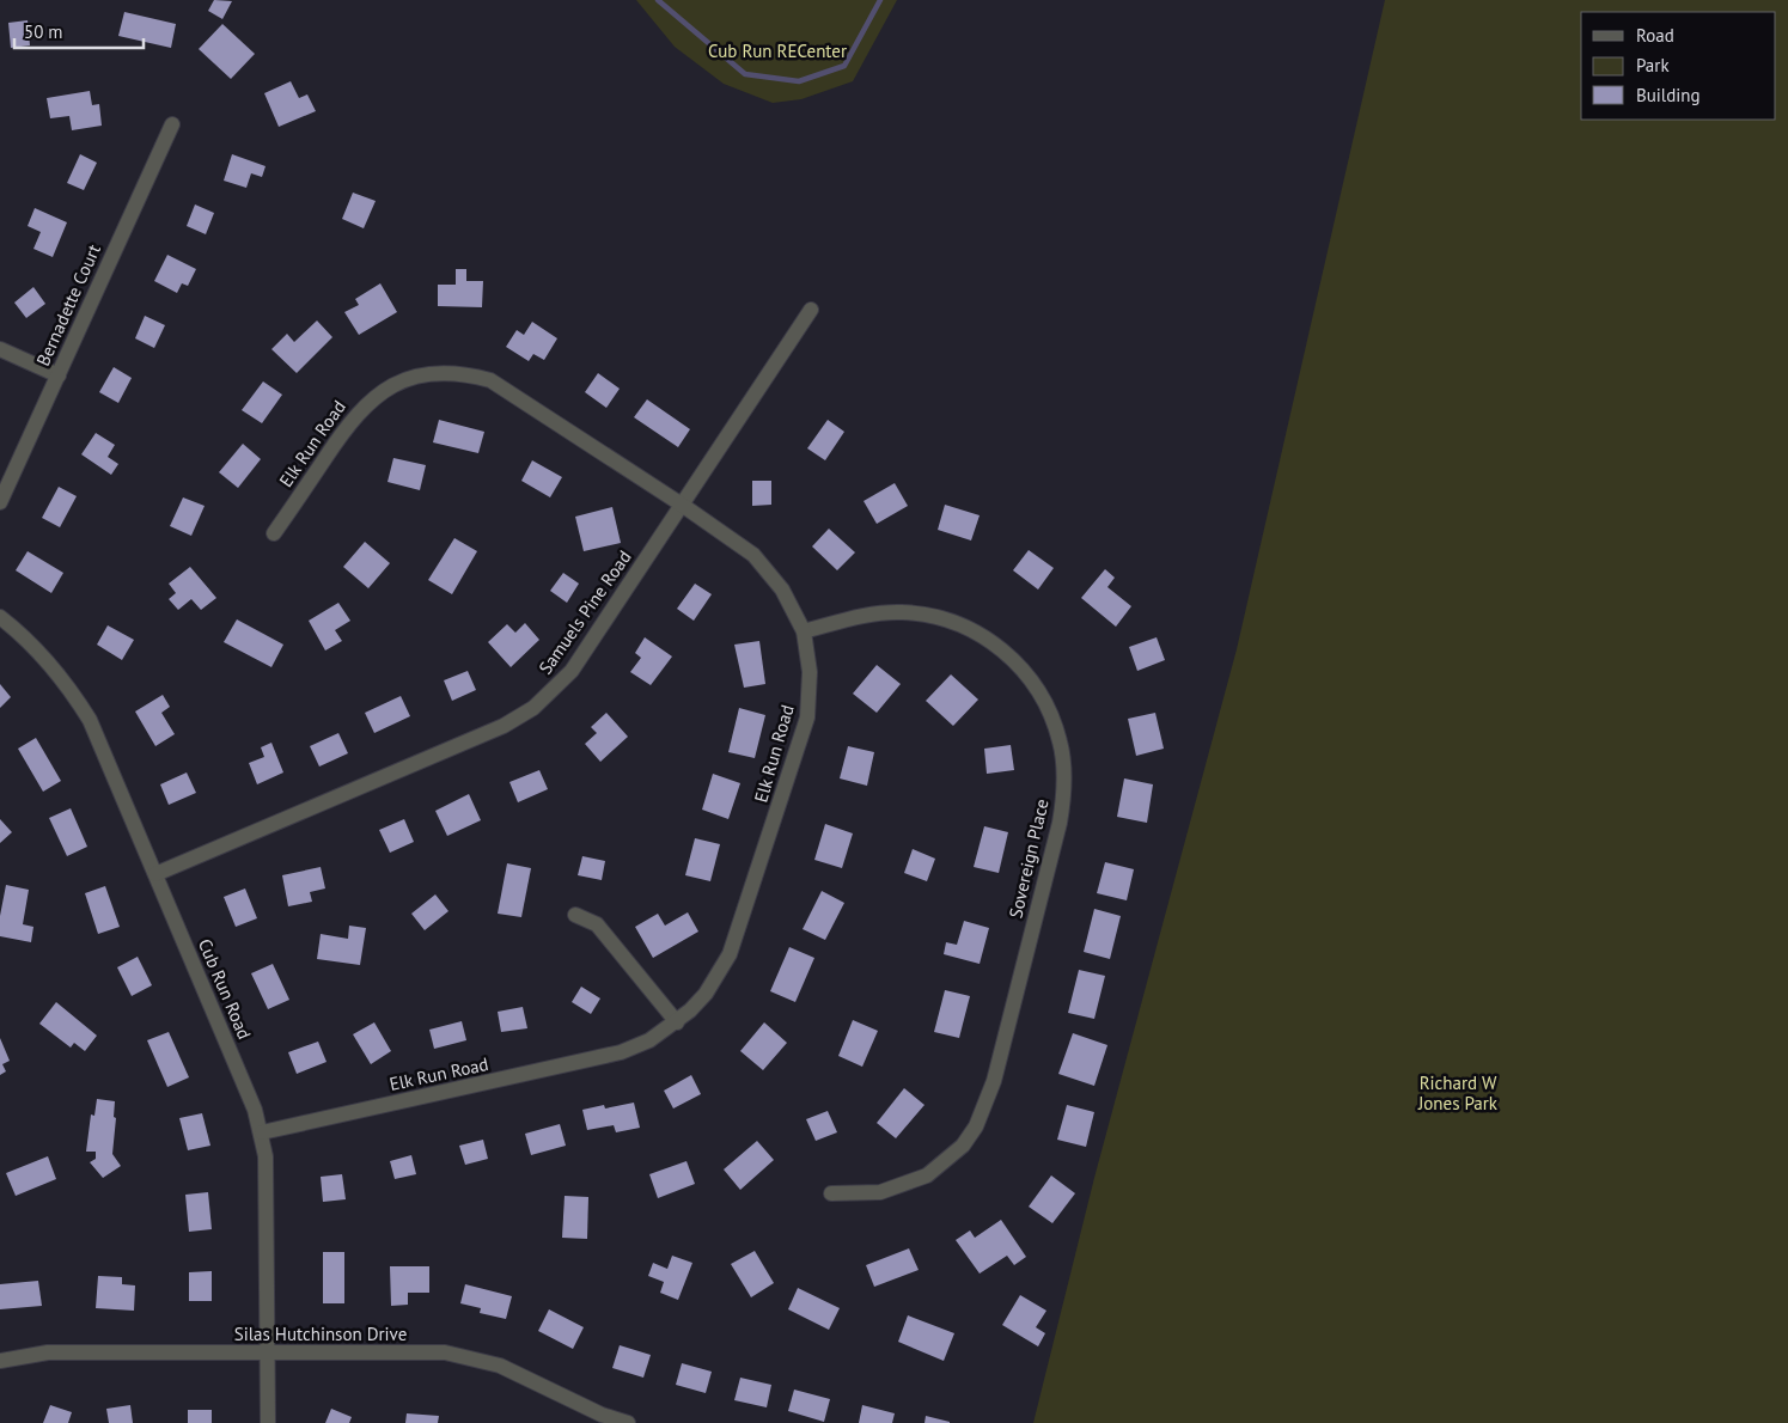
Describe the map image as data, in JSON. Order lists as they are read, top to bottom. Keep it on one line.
{"streets":{"street":["Bernadette Court","Elk Run Road","Samuels Pine Road","Sovereign Place","Cub Run Road","Silas Hutchinson Drive"]},"crossings":[["Elk Run Road","Samuels Pine Road"],["Elk Run Road","Sovereign Place"],["Elk Run Road","Cub Run Road"],["Samuels Pine Road","Cub Run Road"],["Cub Run Road","Silas Hutchinson Drive"]],"parks":["Cub Run RECenter","Richard W Jones Park"],"legend":["Road","Park","Building"],"scale_bar":"50 m"}
